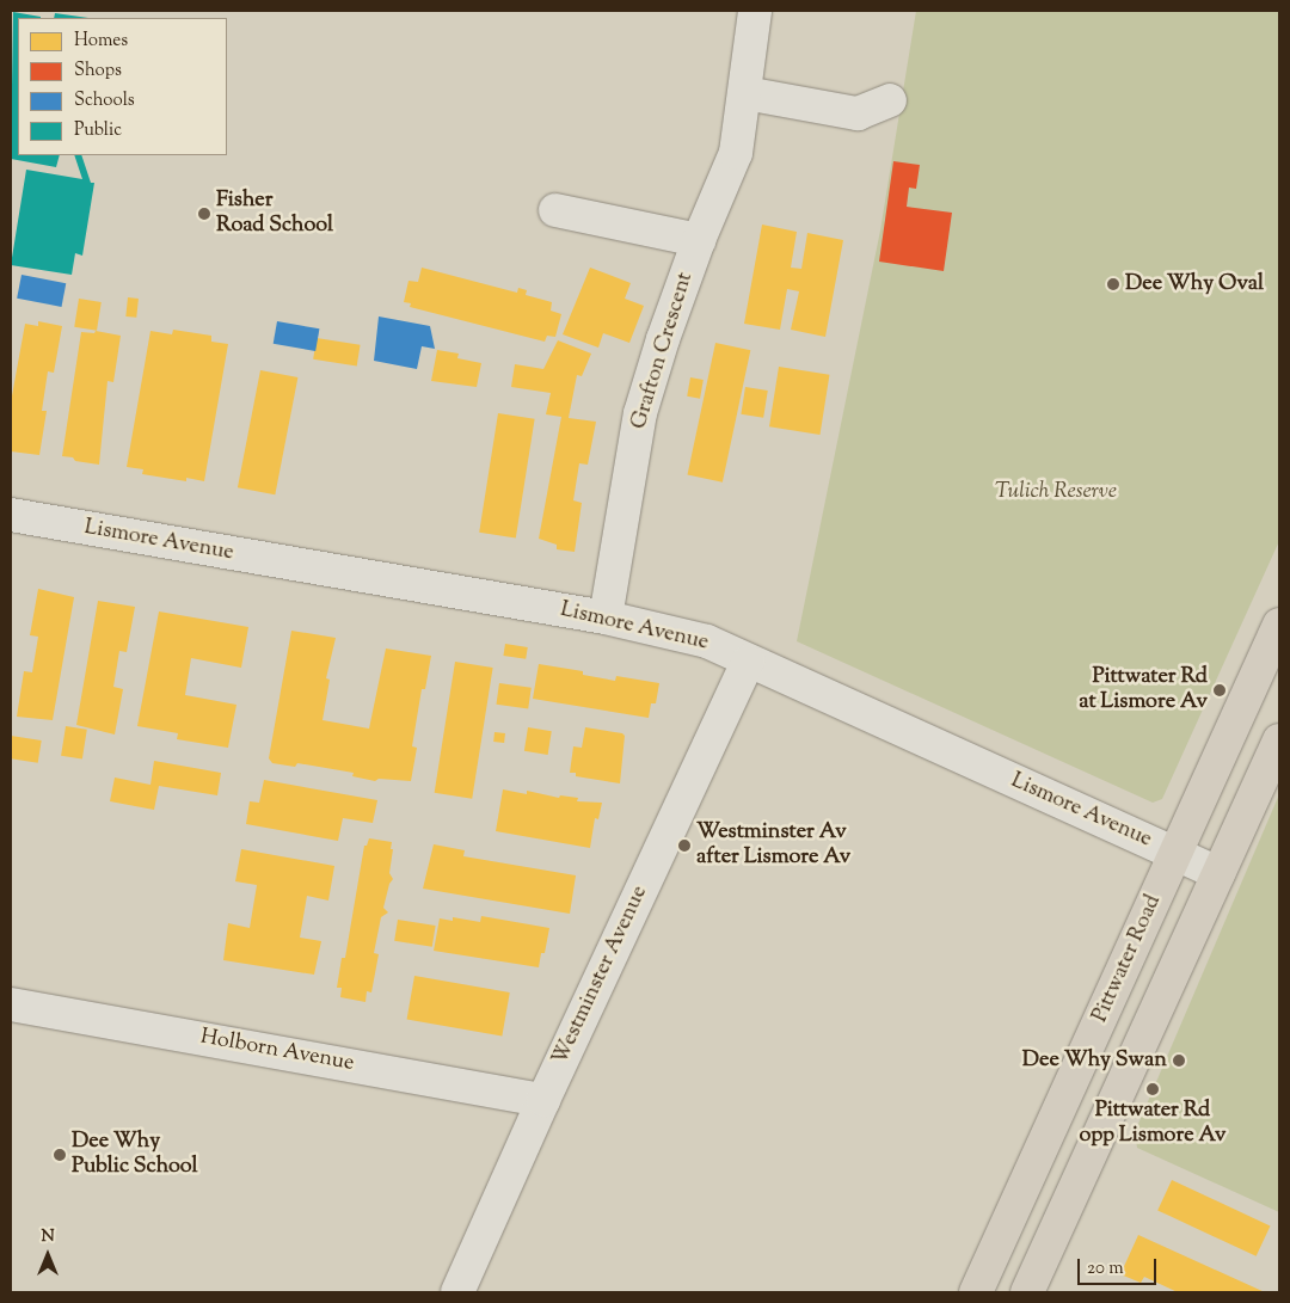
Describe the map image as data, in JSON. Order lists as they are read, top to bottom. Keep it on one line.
{"streets":{"highway":["Pittwater Road"],"street":["Grafton Crescent","Lismore Avenue","Westminster Avenue","Holborn Avenue"]},"crossings":[["Grafton Crescent","Lismore Avenue"],["Lismore Avenue","Pittwater Road"],["Lismore Avenue","Westminster Avenue"],["Westminster Avenue","Holborn Avenue"]],"parks":["Tulich Reserve"],"places":["Fisher Road School","Dee Why Oval","Pittwater Rd at Lismore Av","Westminster Av after Lismore Av","Dee Why Swan","Pittwater Rd opp Lismore Av","Dee Why Public School"],"legend":["Homes","Shops","Schools","Public"],"scale_bar":"20 m","north":"top"}
